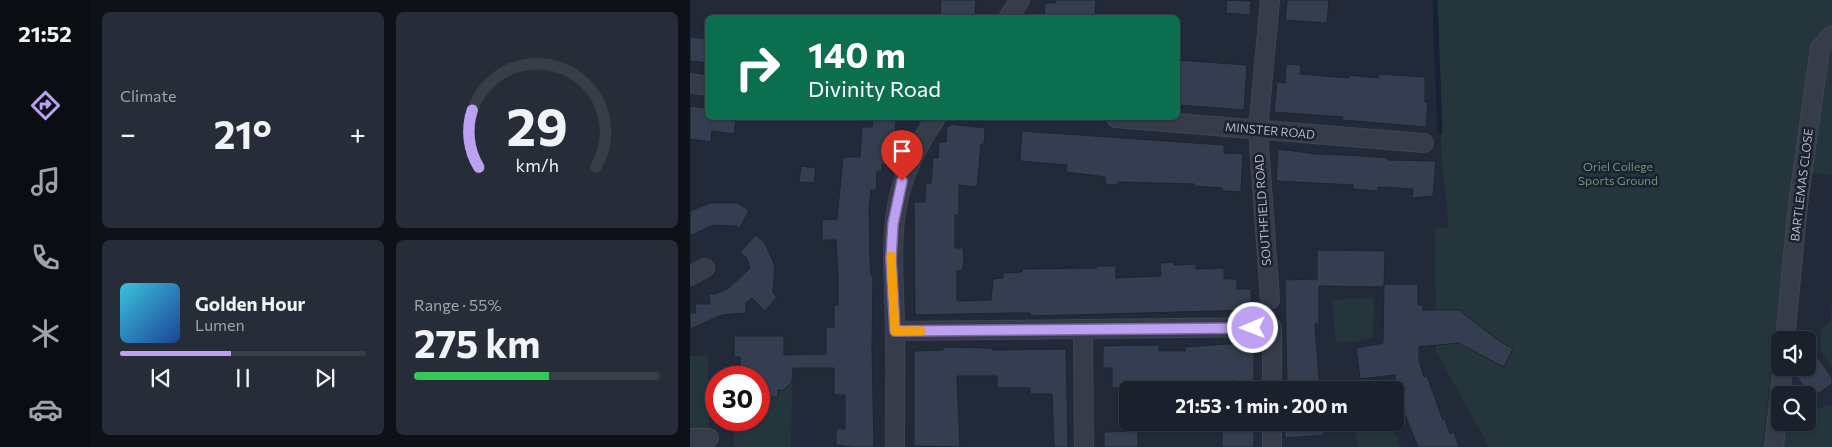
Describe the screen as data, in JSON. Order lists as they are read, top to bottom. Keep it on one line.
{"streets":{"street":["MINSTER ROAD","BARTLEMAS CLOSE","SOUTHFIELD ROAD"]},"crossings":[["MINSTER ROAD","SOUTHFIELD ROAD"]],"parks":["Oriel College Sports Ground"],"page":{"tabs":"21:52","tile":["Climate",["Range · 55%","275 km"]],"turn":["140 m","Divinity Road"],"heat":["−","21°","+"],"song":["Golden Hour","Lumen"],"limit":"30","trip":"21:53 · 1 min · 200 m","gauge":["29","km/h"]}}
